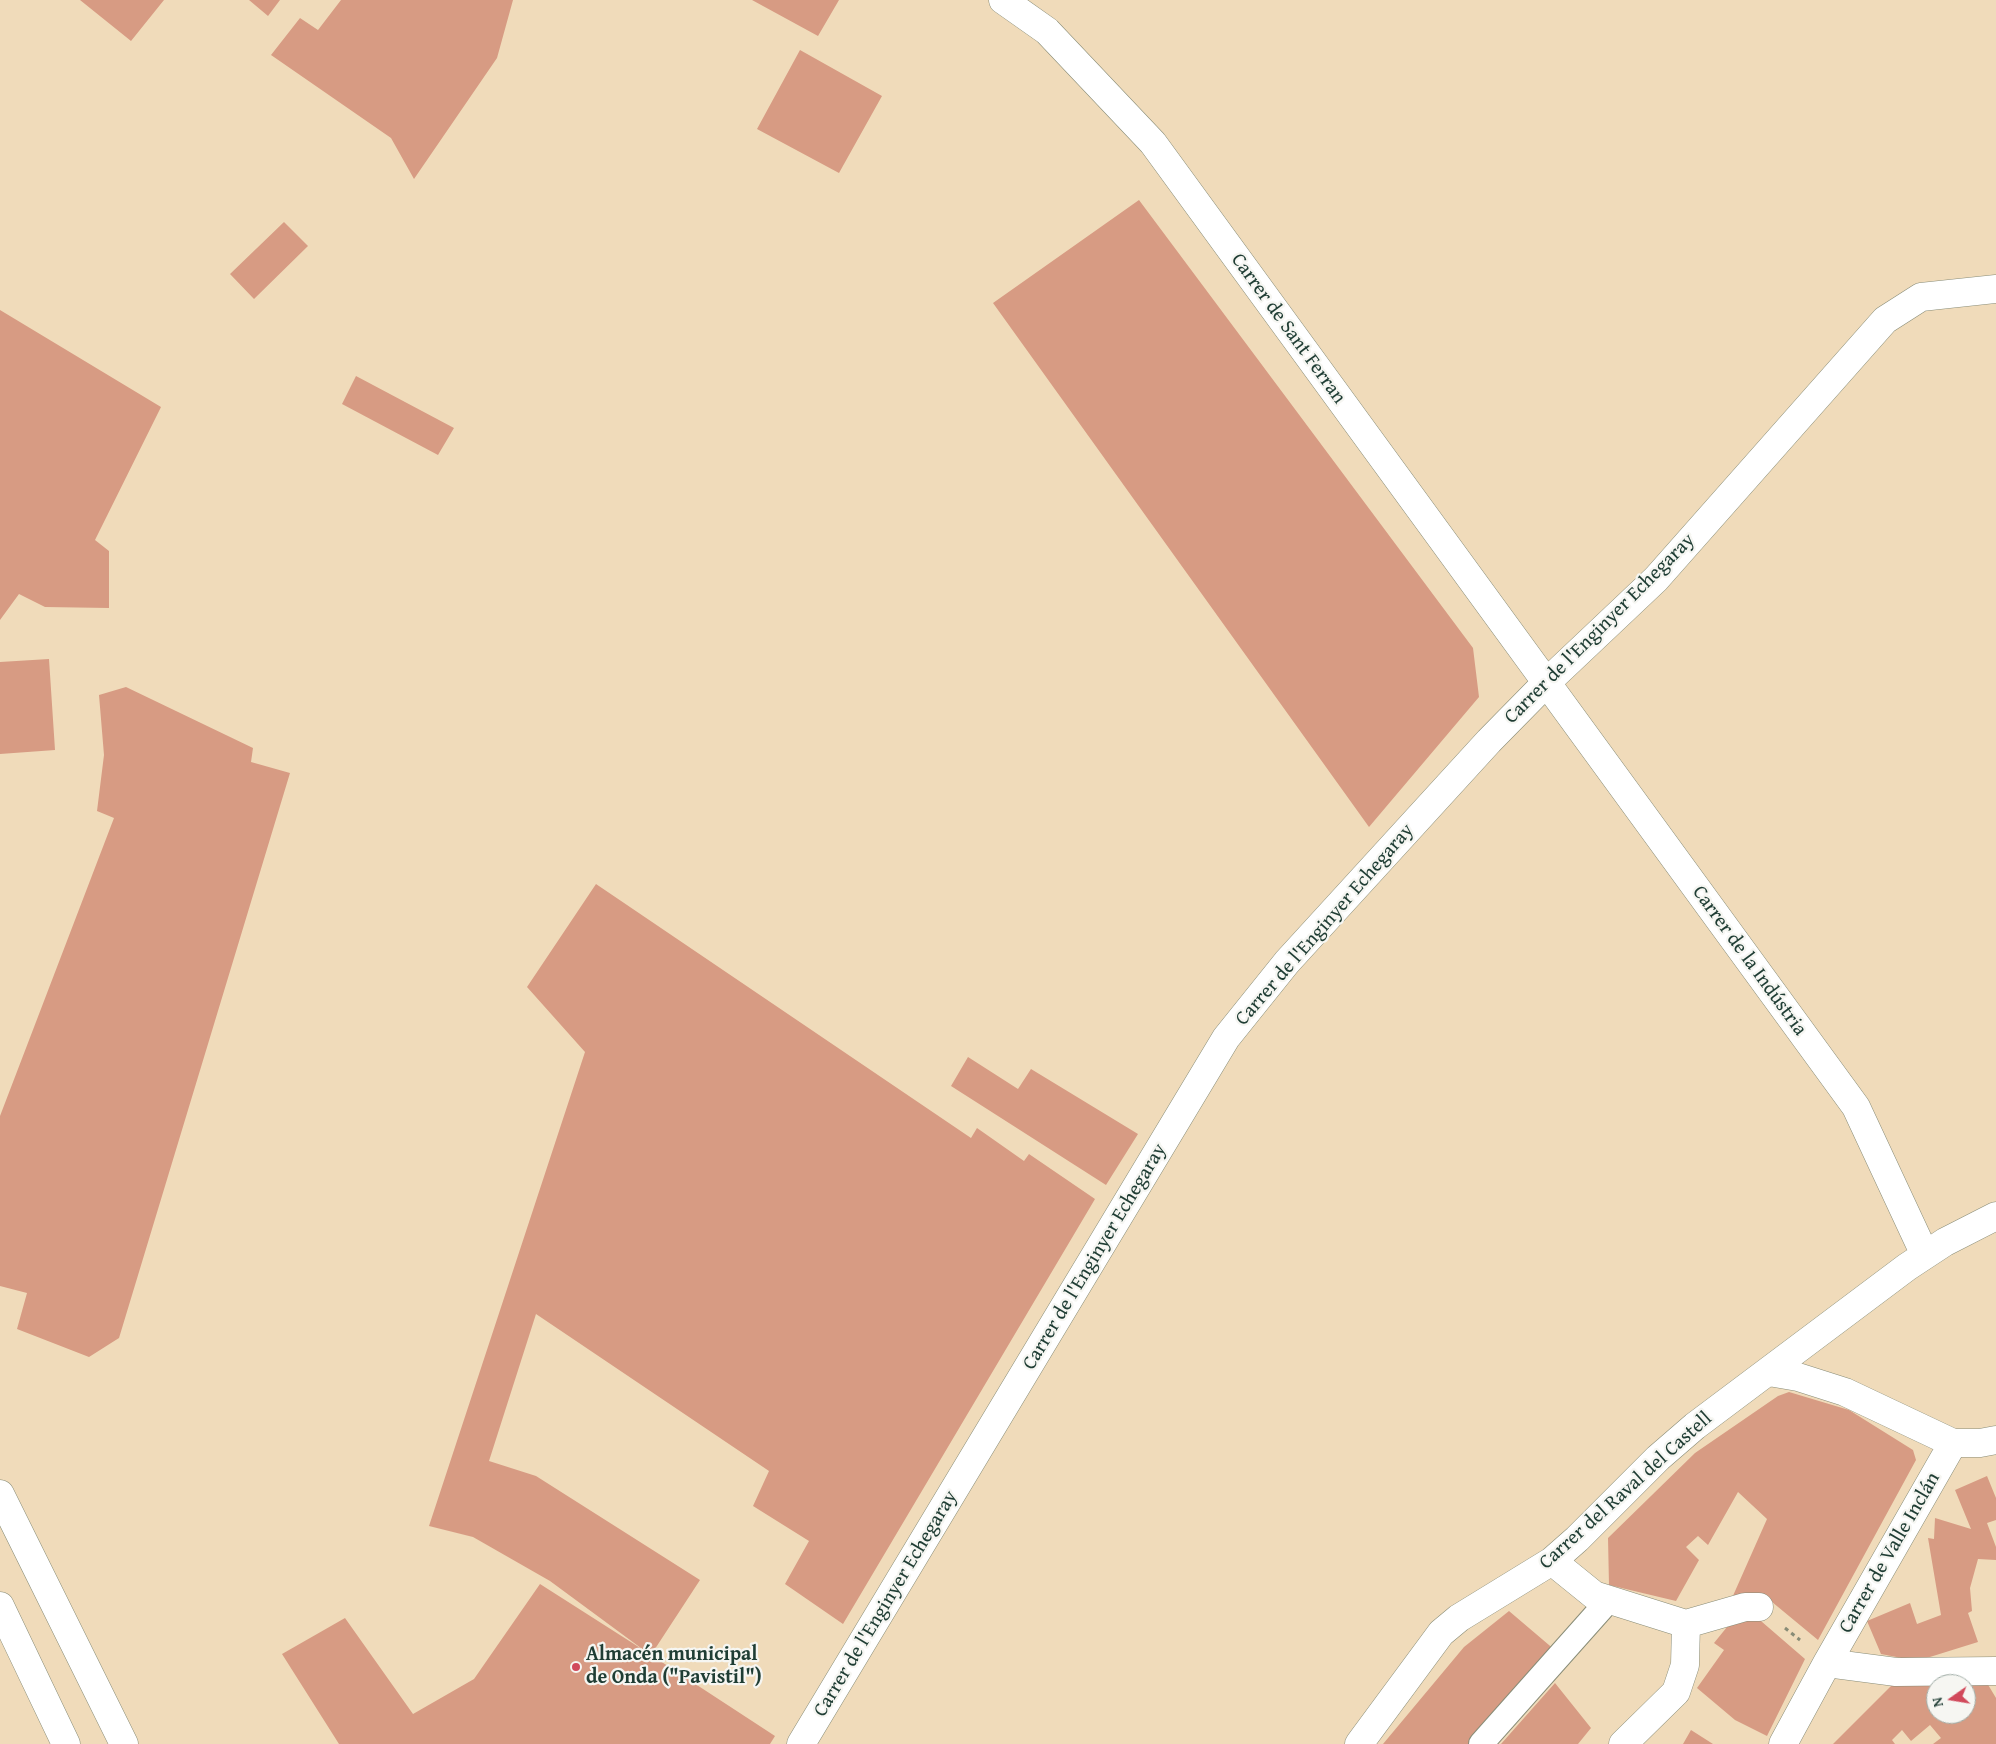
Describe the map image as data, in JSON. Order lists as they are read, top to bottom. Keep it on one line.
{"streets":{"street":["Carrer de Sant Ferran","Carrer de l'Enginyer Echegaray","Carrer de la Indústria","Carrer del Raval del Castell","Carrer de Valle Inclán"]},"crossings":[["Carrer de Sant Ferran","Carrer de l'Enginyer Echegaray"],["Carrer de Sant Ferran","Carrer de la Indústria"],["Carrer de l'Enginyer Echegaray","Carrer de la Indústria"],["Carrer de la Indústria","Carrer del Raval del Castell"]],"places":["Almacén municipal de Onda (\"Pavistil\")"],"north":"left"}
